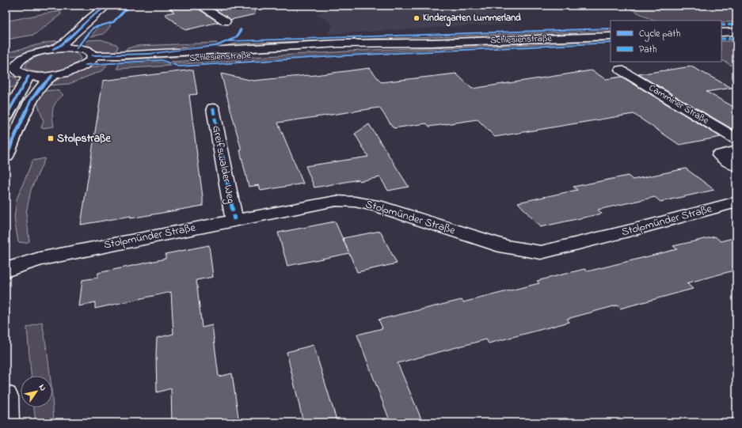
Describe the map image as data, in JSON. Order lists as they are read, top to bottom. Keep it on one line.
{"streets":{"street":["Schlesienstraße","Camminer Straße","Greifswalder Weg","Stolpmünder Straße"]},"crossings":[["Greifswalder Weg","Stolpmünder Straße"]],"places":{"other":["Kindergarten Lummerland"],"transit":["Stolpstraße"]},"legend":["Cycle path","Path"],"north":"top right"}
